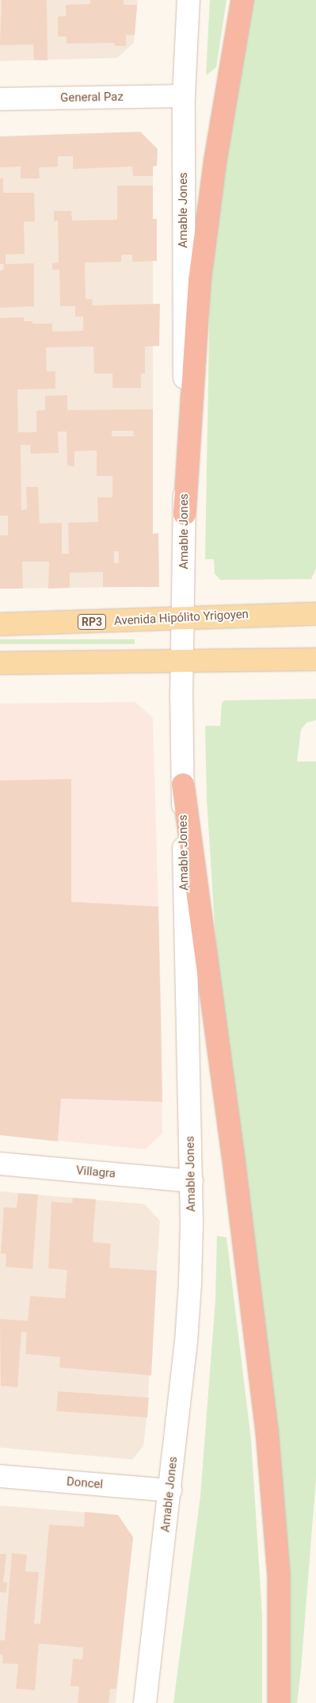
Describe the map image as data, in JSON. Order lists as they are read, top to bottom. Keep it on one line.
{"streets":{"main road":["Avenida Hipólito Yrigoyen","RP3"],"street":["General Paz","Amable Jones","Villagra","Doncel"]},"crossings":[["General Paz","Amable Jones"],["Amable Jones","Avenida Hipólito Yrigoyen"],["Amable Jones","Villagra"],["Amable Jones","Doncel"]]}
